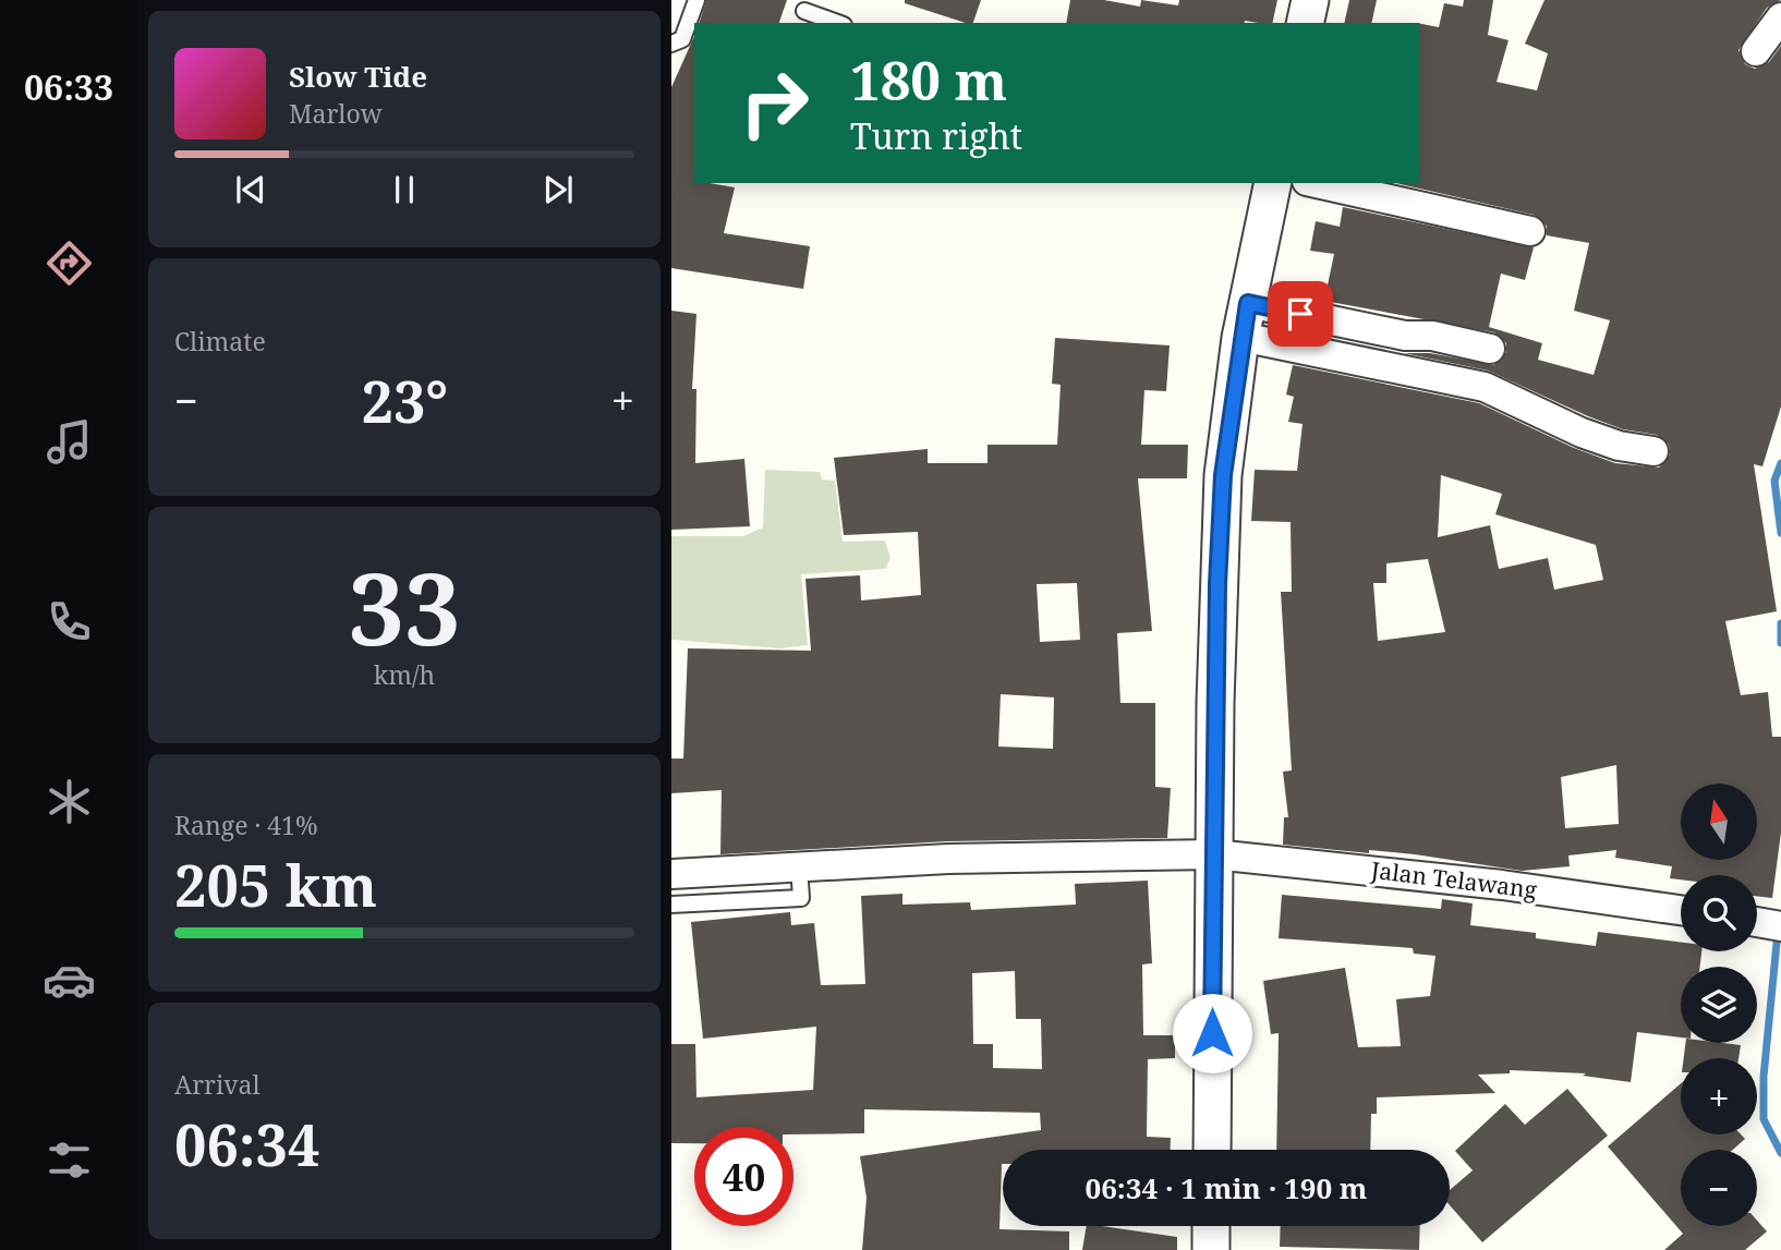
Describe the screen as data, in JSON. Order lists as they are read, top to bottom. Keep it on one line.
{"streets":{"street":["Jalan Telawang"]},"north":"top","page":{"tabs":"06:33","turn":["180 m","Turn right"],"song":["Slow Tide","Marlow"],"tile":["Climate",["33","km/h"],["Range · 41%","205 km"],["Arrival","06:34"]],"heat":["−","23°","+"],"map_buttons":["+","−"],"limit":"40","trip":"06:34 · 1 min · 190 m"}}
